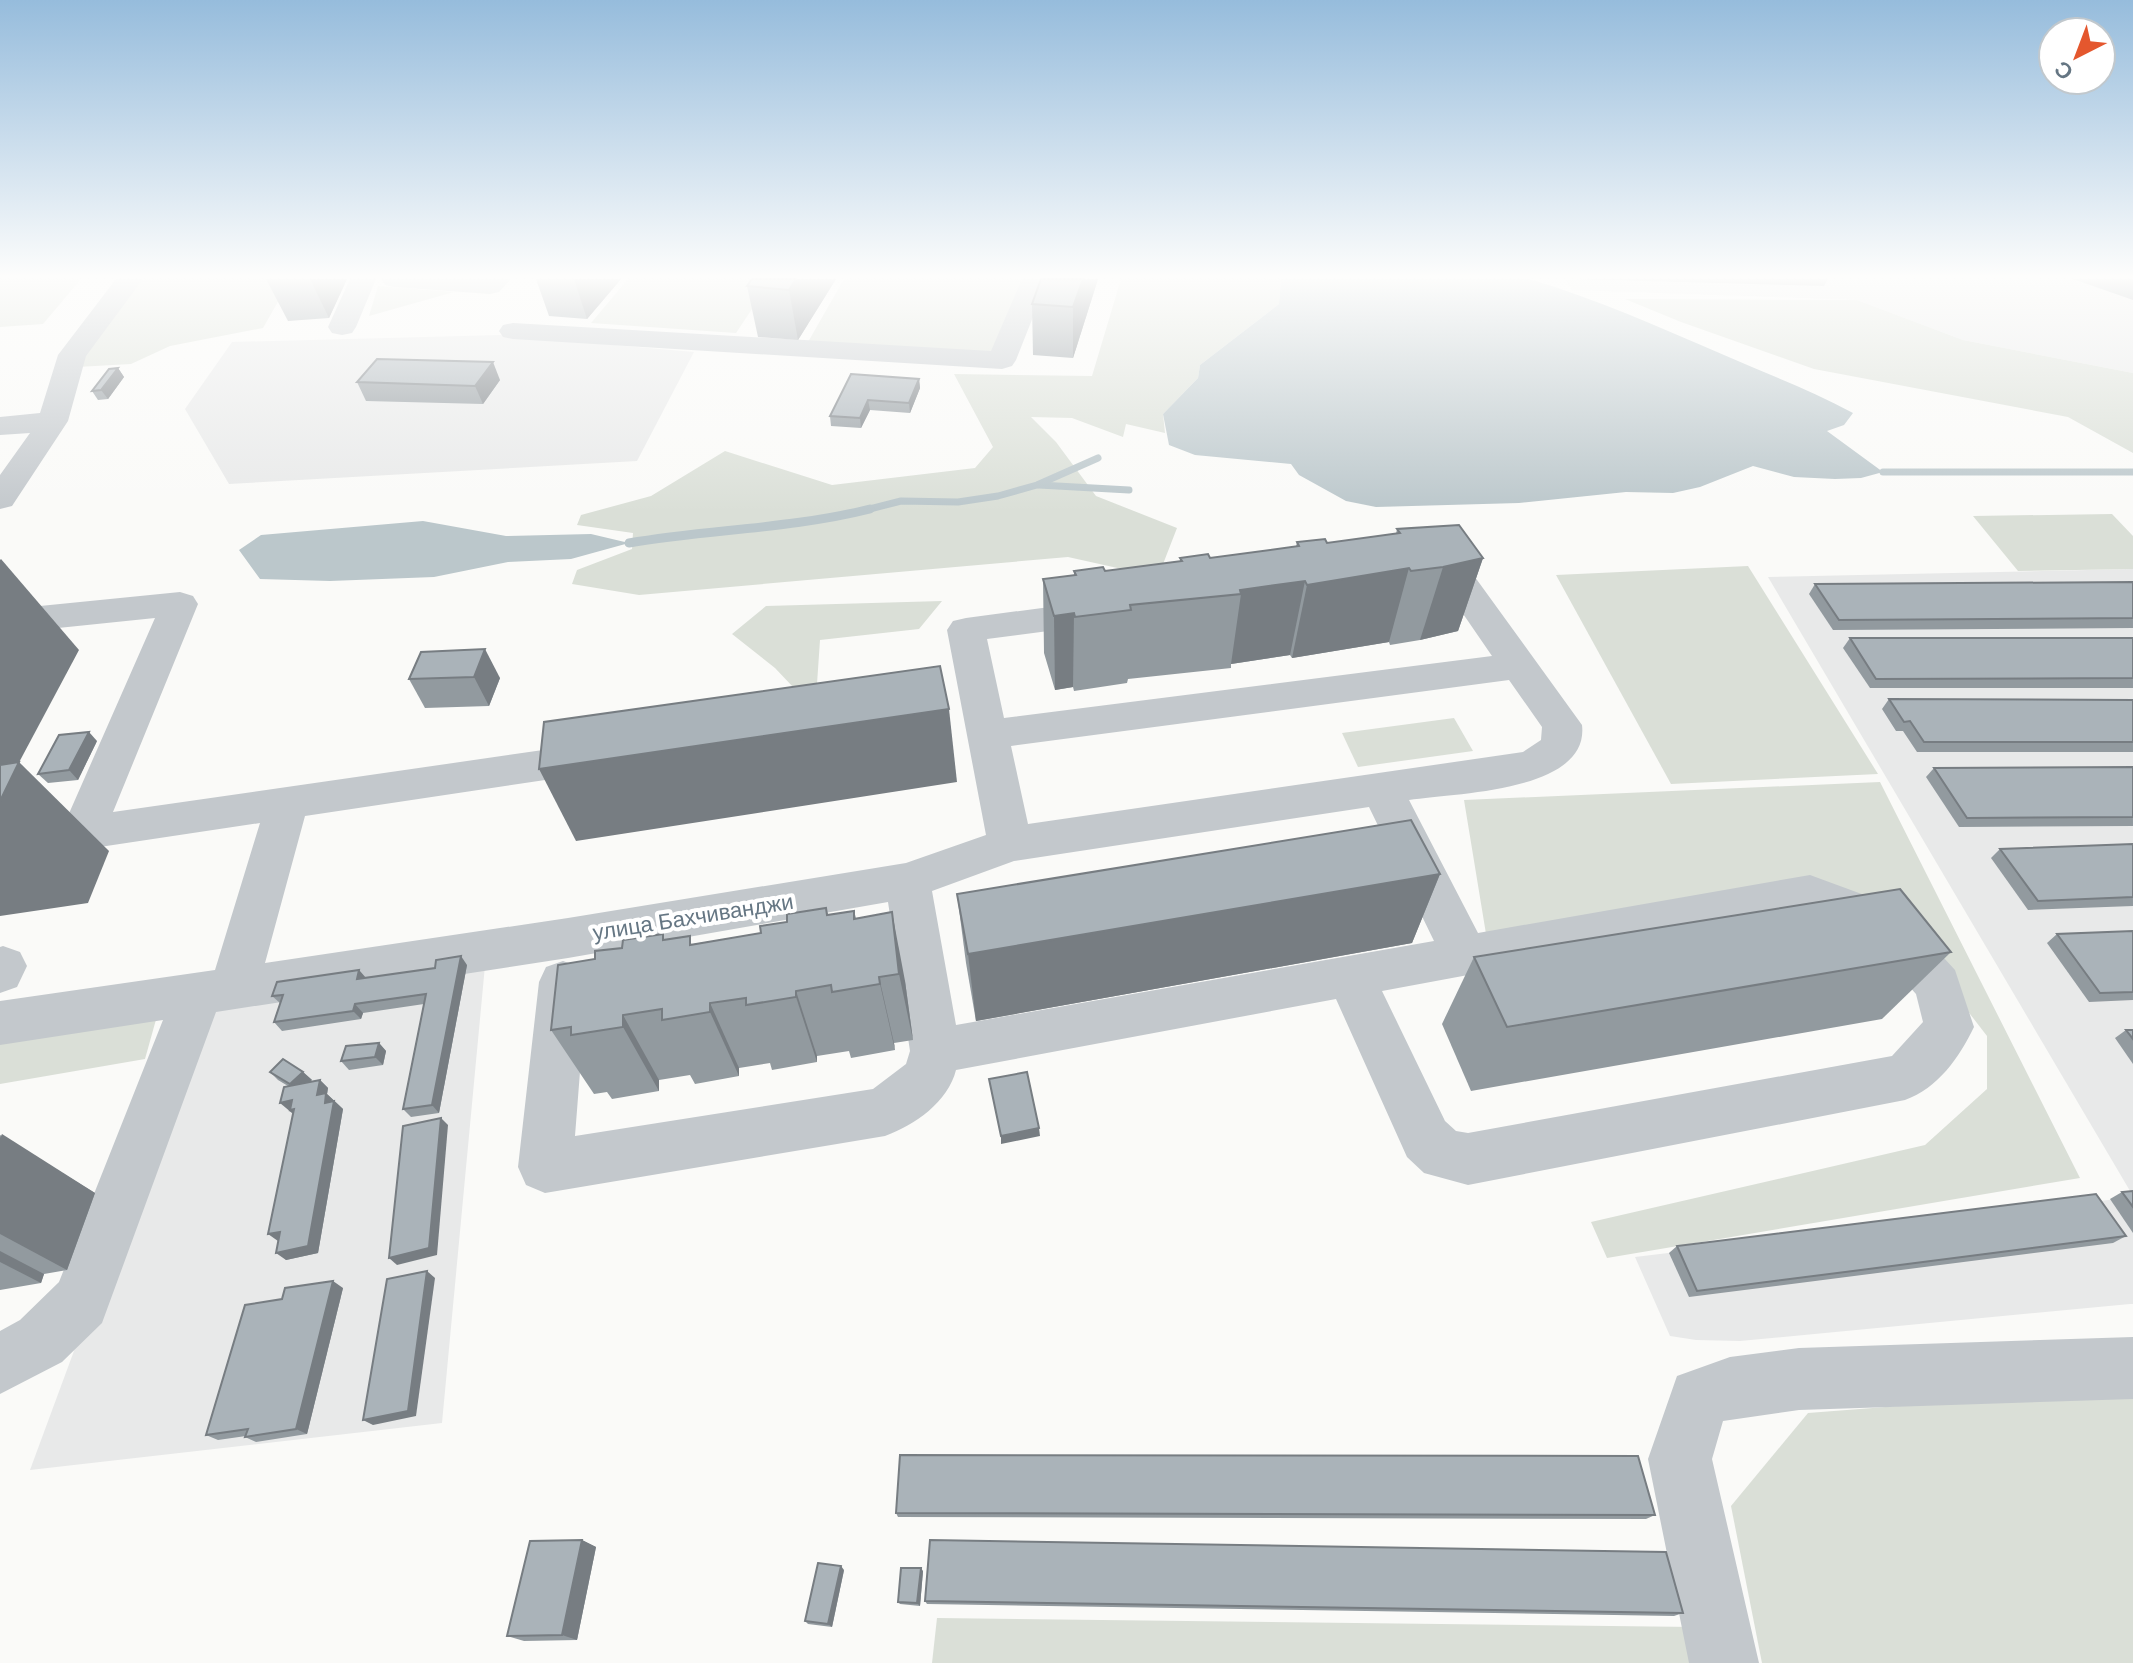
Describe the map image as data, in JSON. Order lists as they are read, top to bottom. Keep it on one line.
{"streets":{"street":["улица Бахчиванджи"]},"north":"bottom left"}
